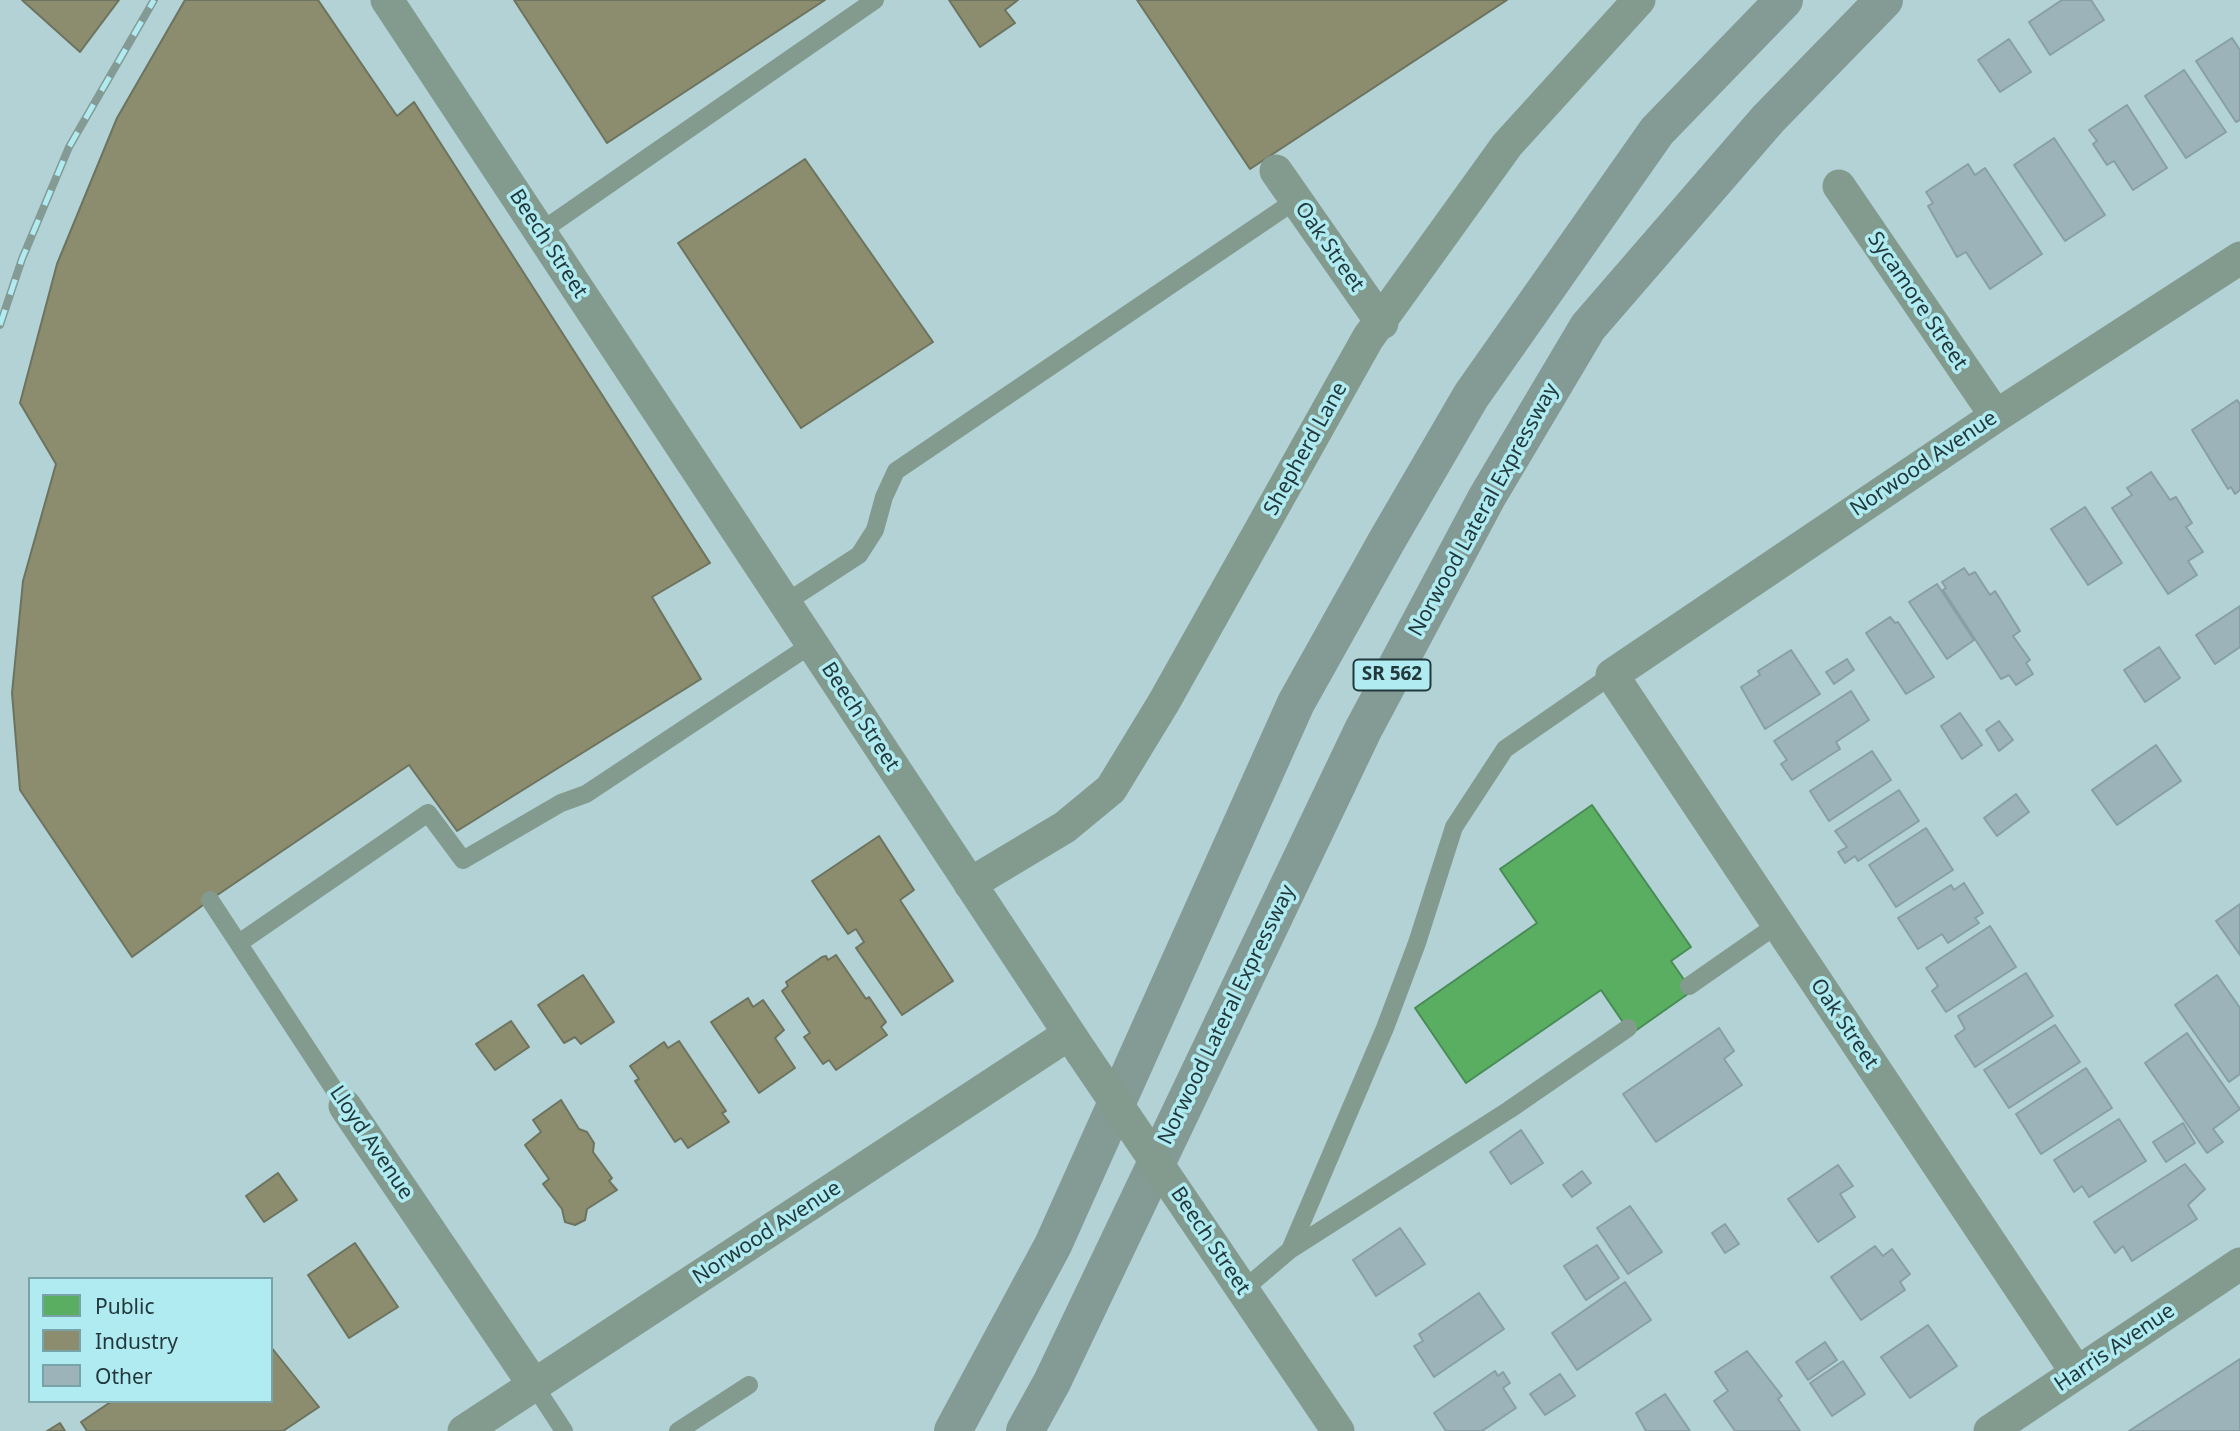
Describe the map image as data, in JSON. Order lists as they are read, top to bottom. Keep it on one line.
{"streets":{"highway":["Norwood Lateral Expressway","SR 562"],"street":["Beech Street","Oak Street","Sycamore Street","Shepherd Lane","Norwood Avenue","Lloyd Avenue","Harris Avenue"]},"crossings":[["Beech Street","Shepherd Lane"],["Beech Street","Norwood Avenue"],["Oak Street","Shepherd Lane"],["Oak Street","Norwood Avenue"],["Oak Street","Harris Avenue"],["Sycamore Street","Norwood Avenue"],["Norwood Avenue","Lloyd Avenue"]],"legend":["Public","Industry","Other"]}
